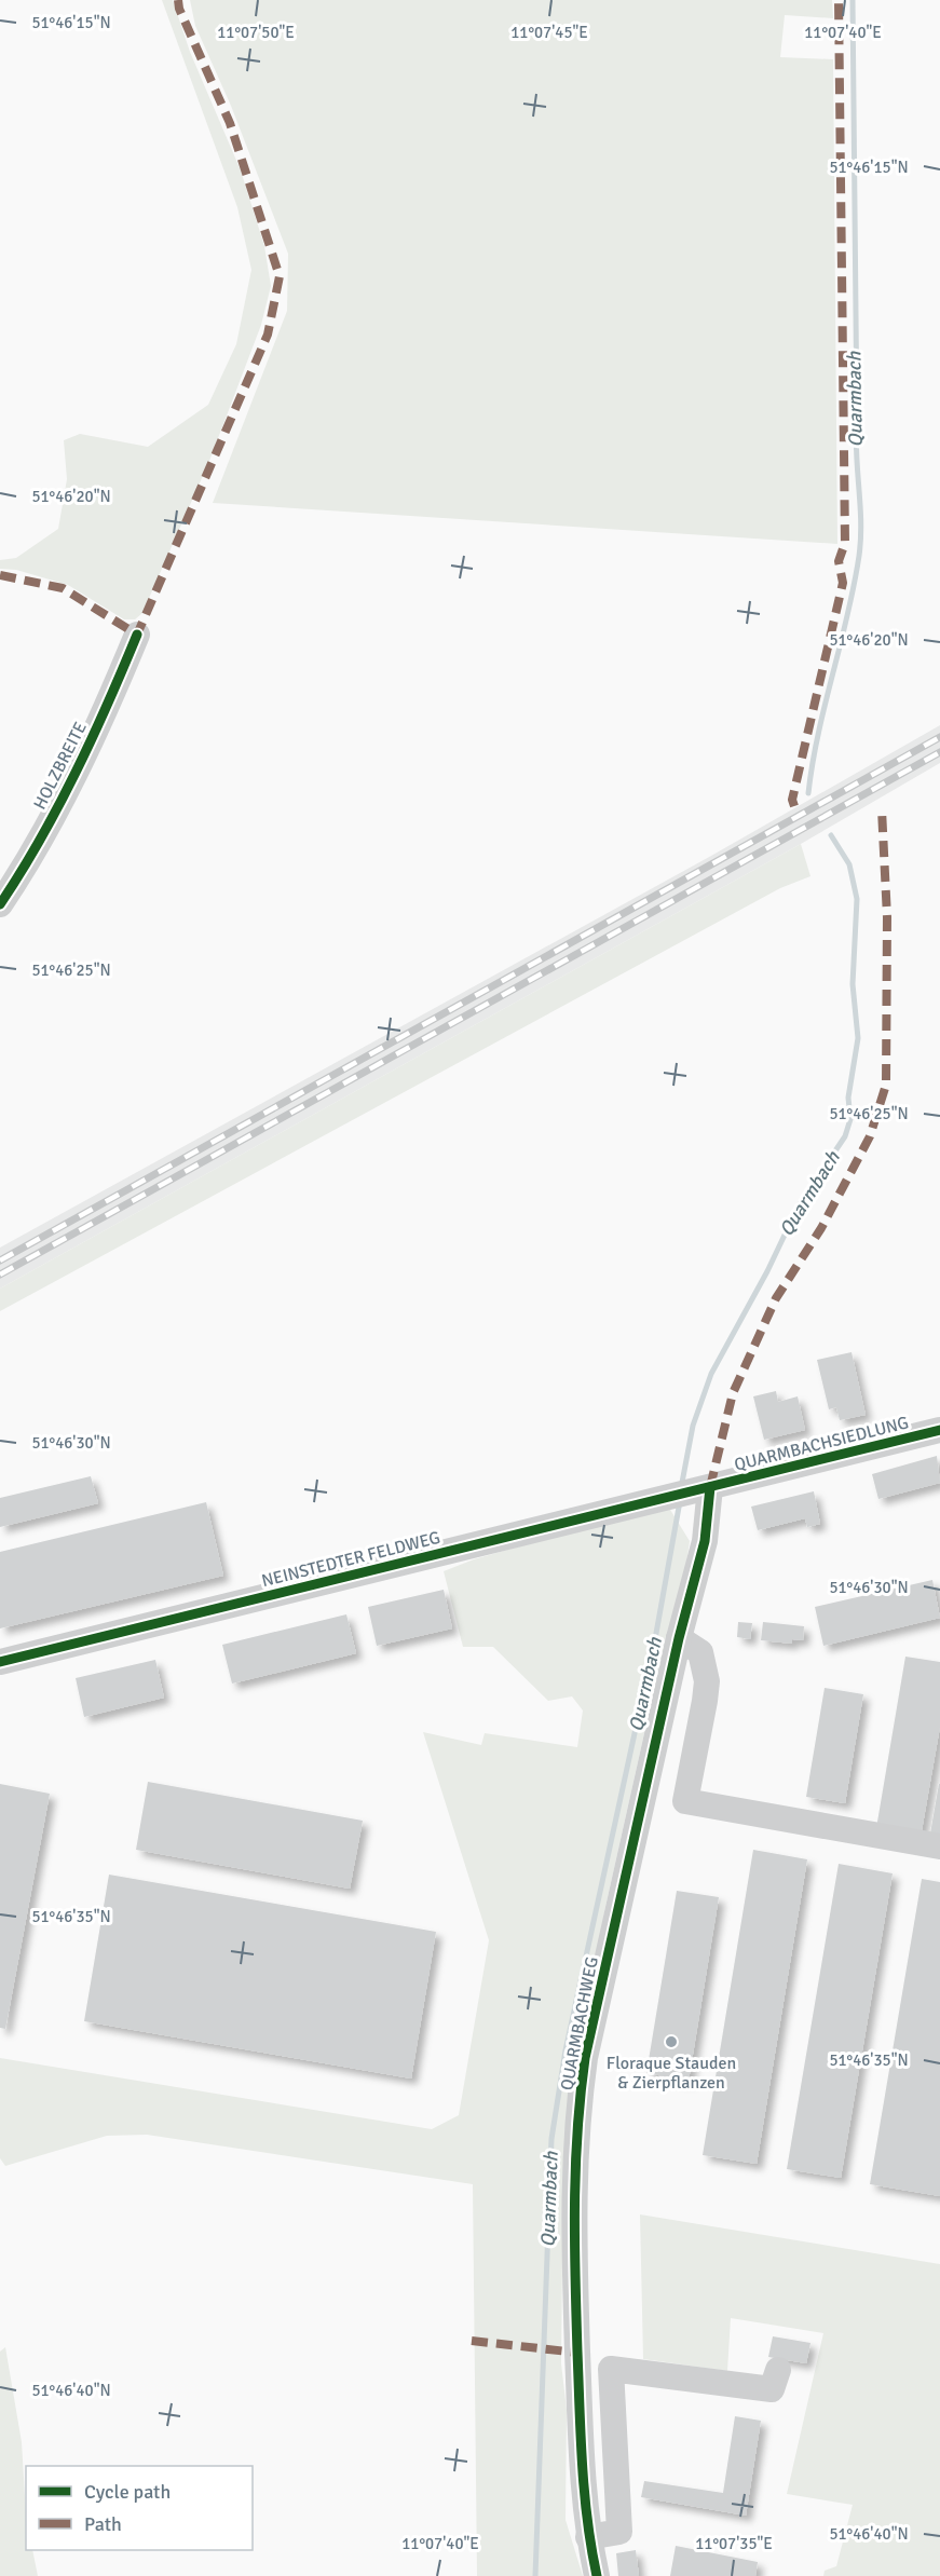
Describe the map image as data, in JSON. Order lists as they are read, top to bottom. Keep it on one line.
{"streets":{"street":["HOLZBREITE","QUARMBACHSIEDLUNG","NEINSTEDTER FELDWEG","QUARMBACHWEG"]},"crossings":[["QUARMBACHSIEDLUNG","NEINSTEDTER FELDWEG"],["QUARMBACHSIEDLUNG","QUARMBACHWEG"],["NEINSTEDTER FELDWEG","QUARMBACHWEG"]],"water":["Quarmbach"],"places":["Floraque Stauden & Zierpflanzen"],"legend":["Cycle path","Path"],"coordinates":["51°46'15\"N","11°07'50\"E","11°07'45\"E","11°07'40\"E","51°46'20\"N","51°46'25\"N","51°46'30\"N","51°46'35\"N","51°46'40\"N","11°07'35\"E"]}
